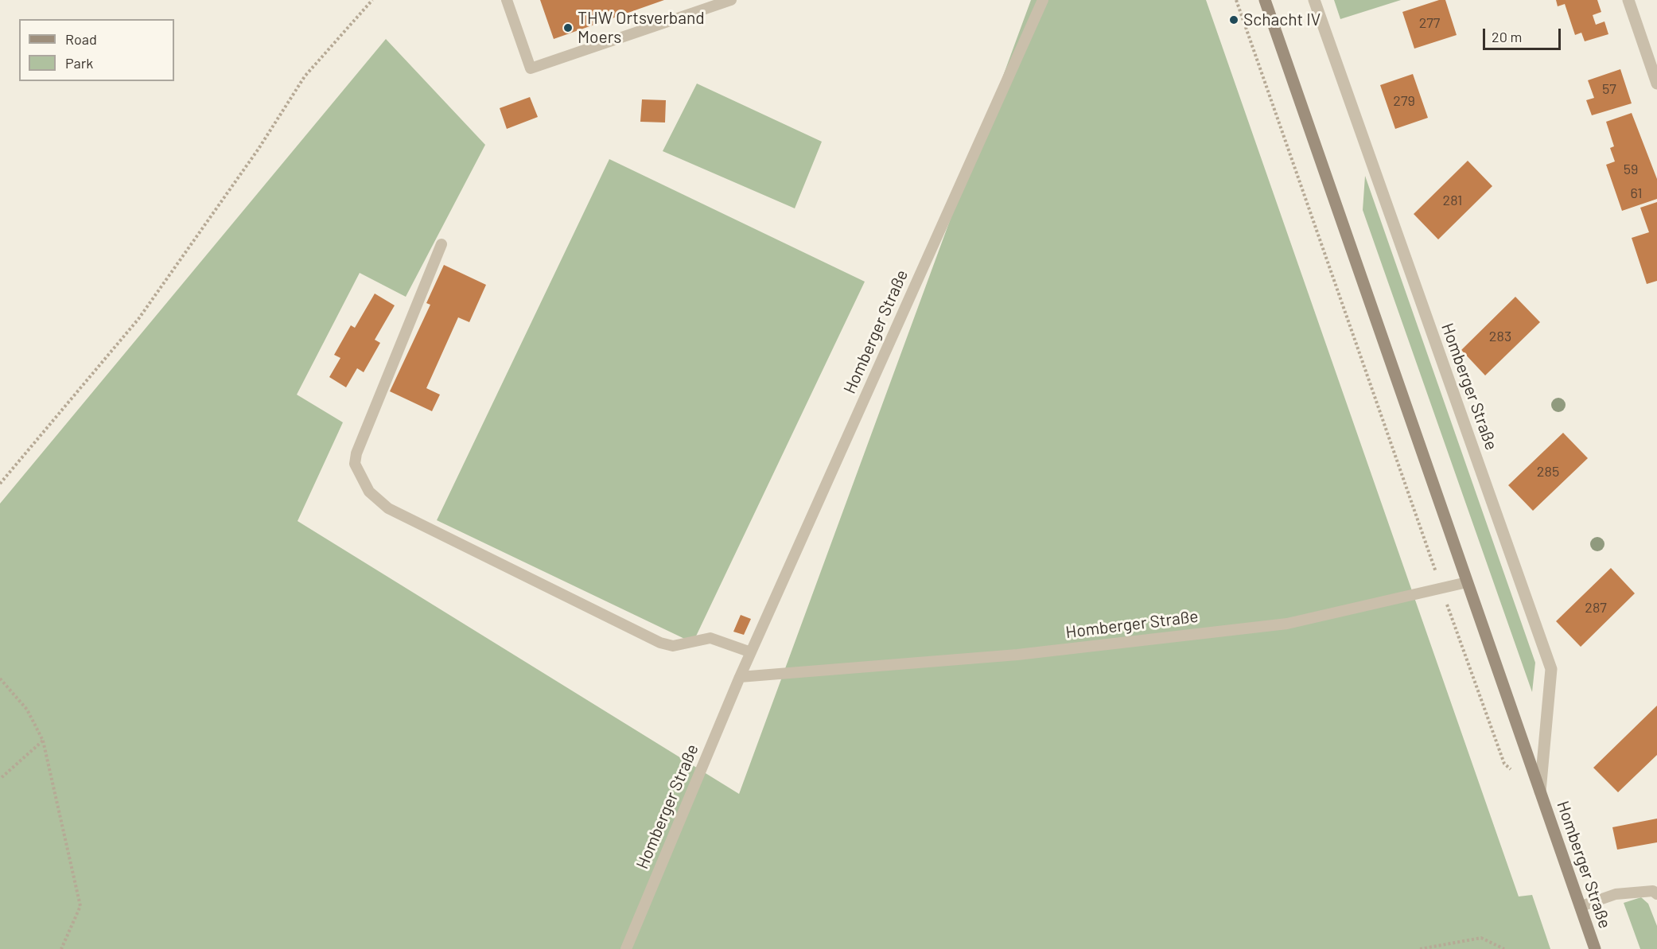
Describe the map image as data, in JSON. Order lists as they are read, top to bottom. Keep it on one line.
{"streets":{"main road":["Homberger Straße"]},"places":["Schacht IV","THW Ortsverband Moers"],"house_numbers":["277","57","279","59","61","281","283","285","287"],"legend":["Road","Park"],"scale_bar":"20 m"}
